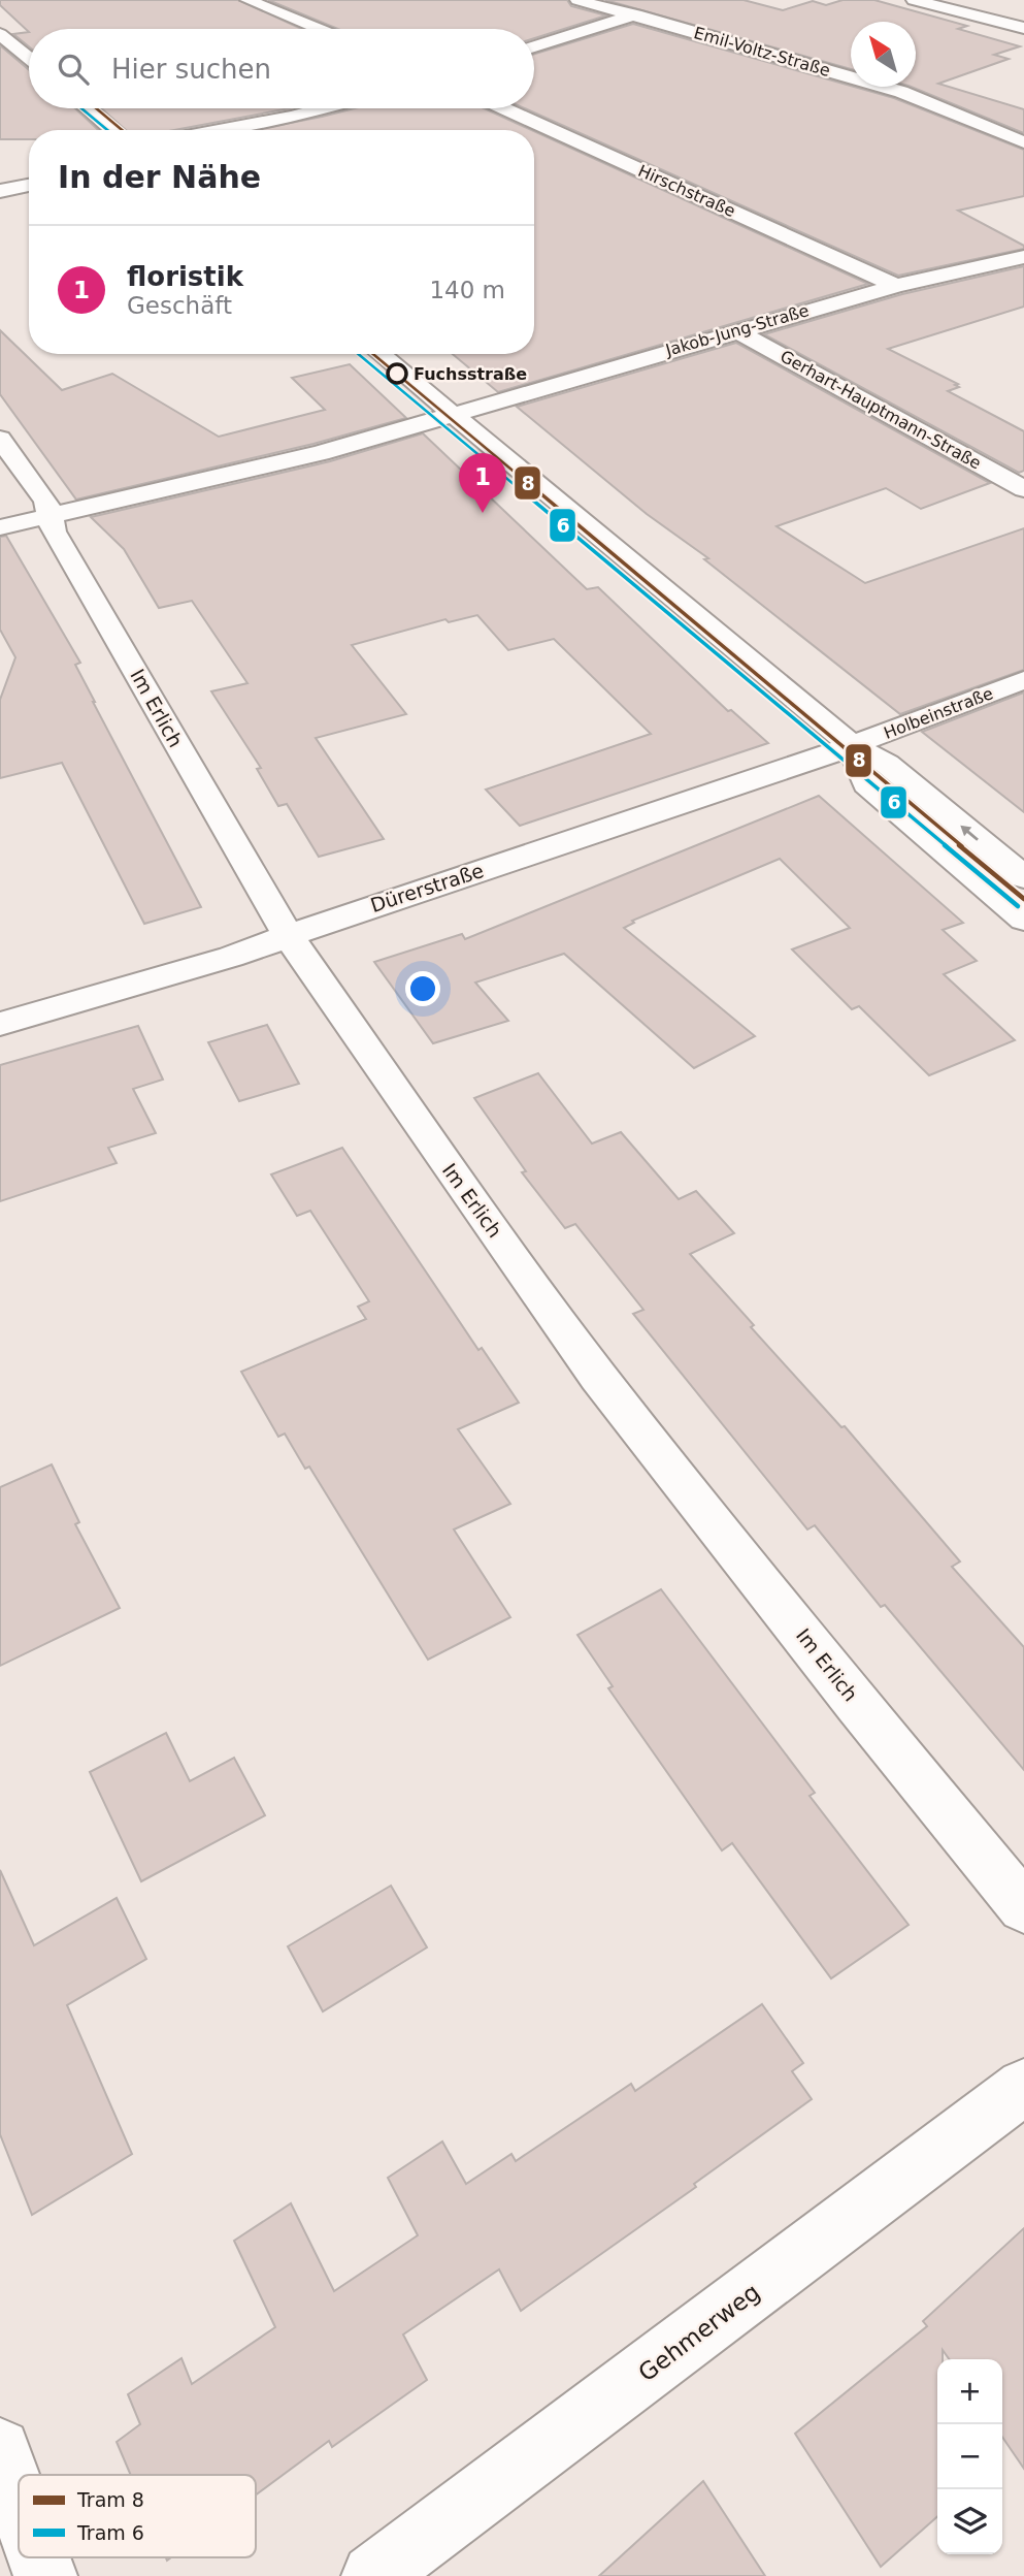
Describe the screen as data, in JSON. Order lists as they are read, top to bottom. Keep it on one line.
{"streets":{"street":["Emil-Voltz-Straße","Hirschstraße","Jakob-Jung-Straße","Gerhart-Hauptmann-Straße","Im Erlich","Holbeinstraße","Dürerstraße","Gehmerweg"]},"crossings":[["Hirschstraße","Jakob-Jung-Straße"],["Jakob-Jung-Straße","Gerhart-Hauptmann-Straße"],["Im Erlich","Dürerstraße"],["Holbeinstraße","Dürerstraße"]],"places":["Fuchsstraße"],"lines":["tram line 8","tram line 6"],"legend":["Tram 8","Tram 6"],"north":"top left","page":{"search":"Hier suchen","heading":"In der Nähe","list":[{"mark":"1","name":"floristik","note":"Geschäft","value":"140 m"}],"pins":"1","map_buttons":["+","−"]}}
